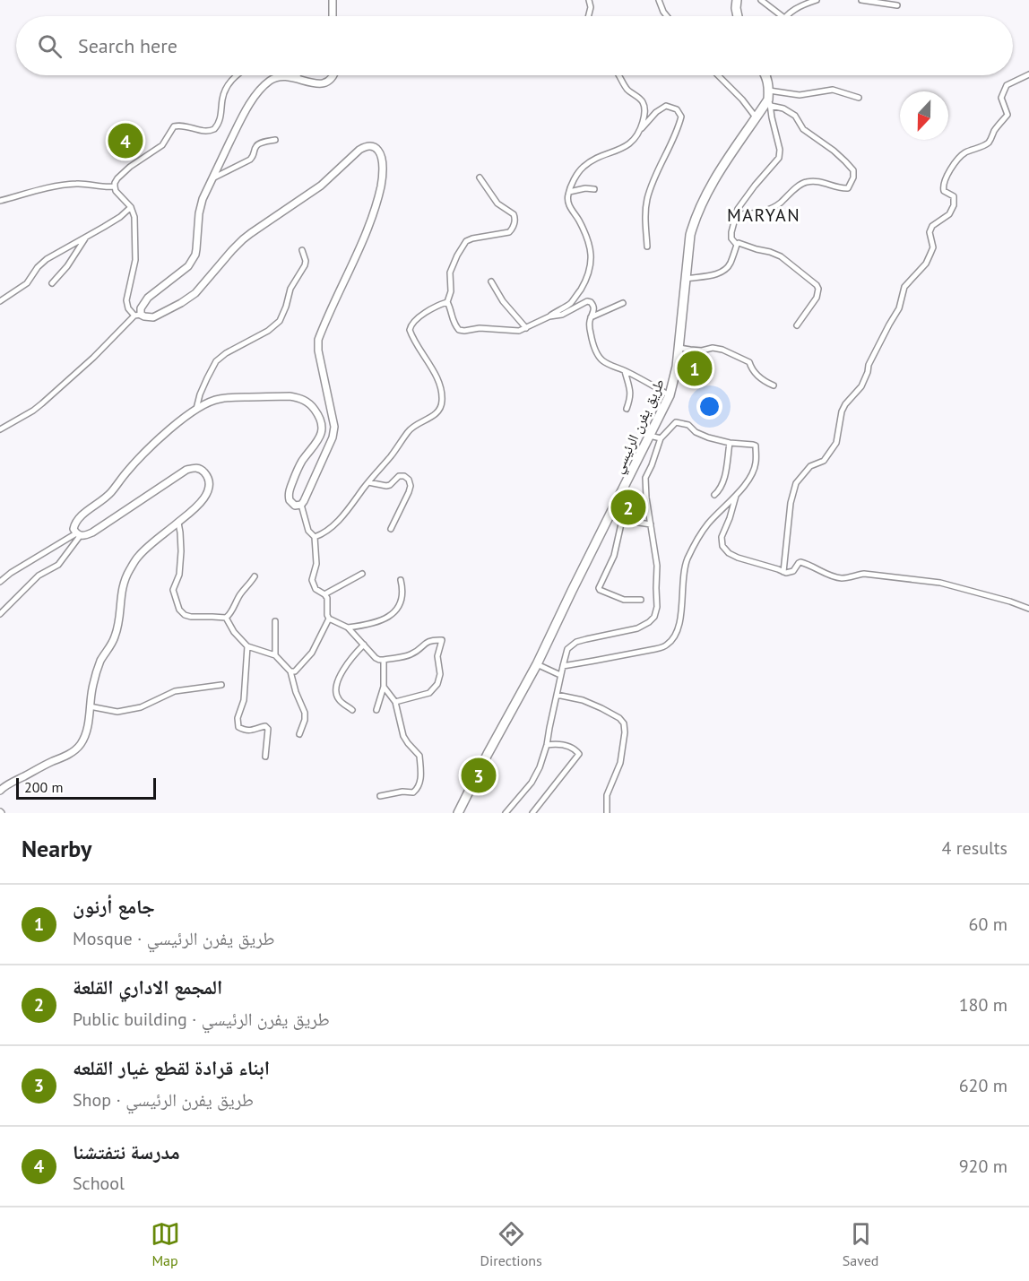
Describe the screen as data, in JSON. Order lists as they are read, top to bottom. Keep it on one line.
{"streets":{"main road":["طريق يفرن الرئيسي"]},"districts":["MARYAN"],"scale_bar":"200 m","north":"bottom","page":{"search":"Search here","pins":["4","1","2","3"],"scale":"200 m","heading":["Nearby","4 results"],"list":[{"mark":"1","name":"جامع أرنون","note":"Mosque · طريق يفرن الرئيسي","value":"60 m"},{"mark":"2","name":"المجمع الاداري القلعة","note":"Public building · طريق يفرن الرئيسي","value":"180 m"},{"mark":"3","name":"ابناء قرادة لقطع غيار القلعه","note":"Shop · طريق يفرن الرئيسي","value":"620 m"},{"mark":"4","name":"مدرسة نتفتشنا","note":"School","value":"920 m"}],"nav":["Map","Directions","Saved"]}}
